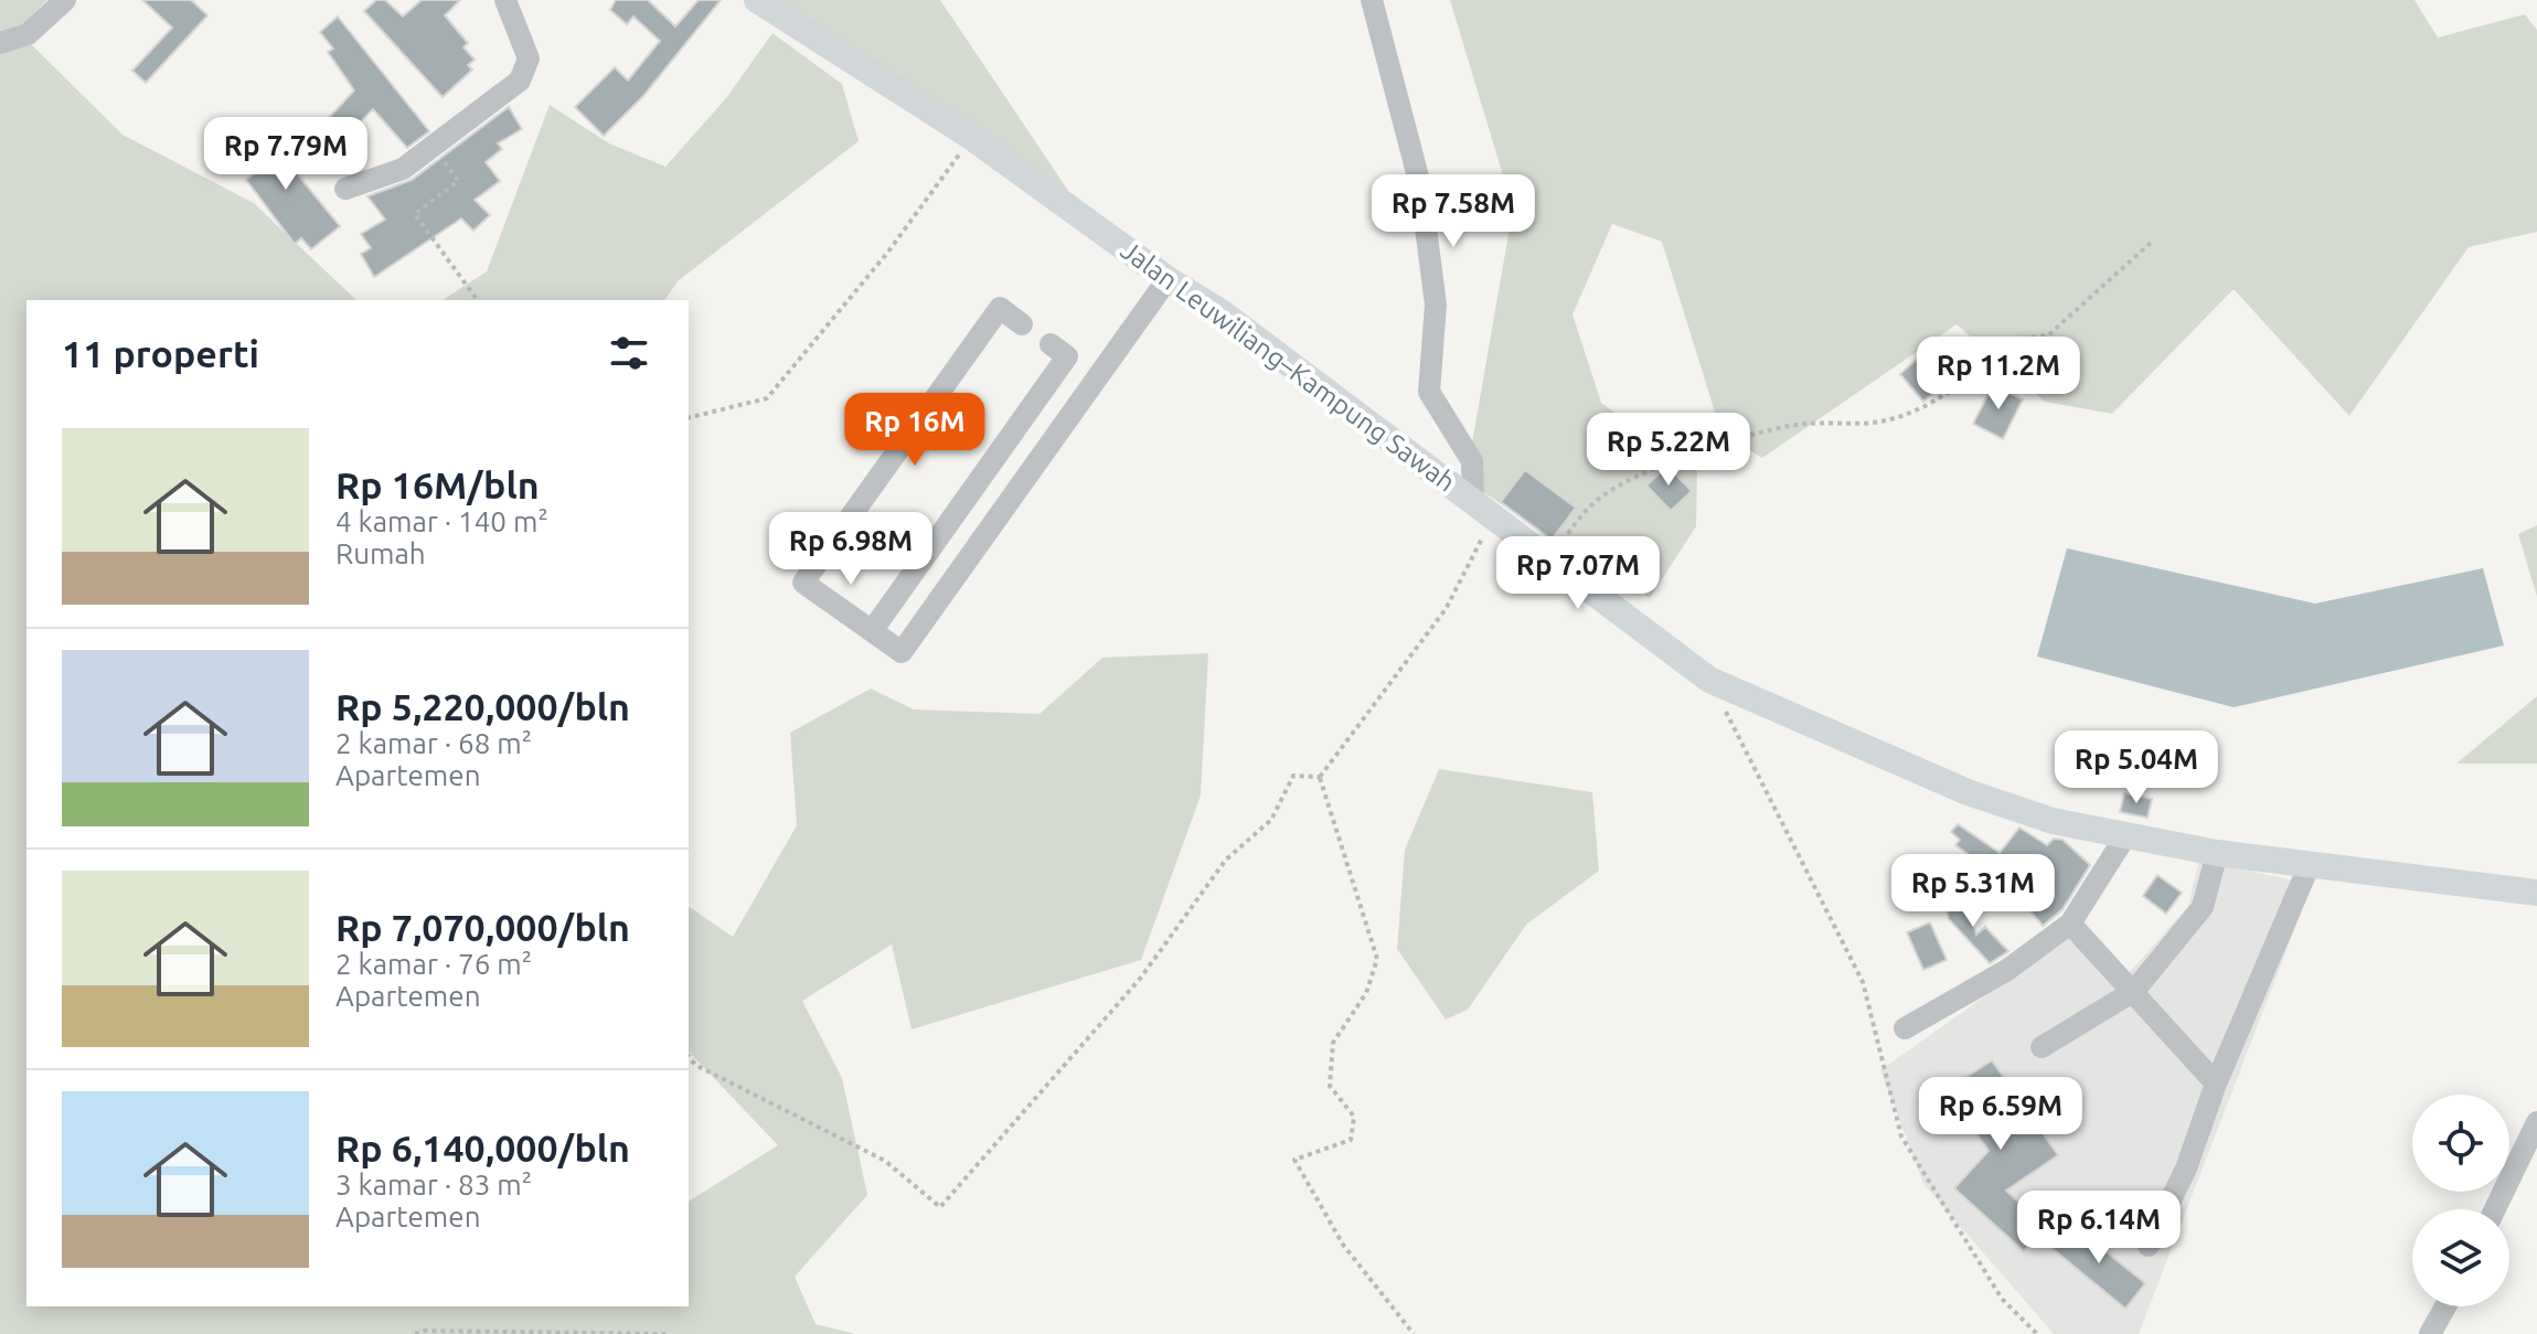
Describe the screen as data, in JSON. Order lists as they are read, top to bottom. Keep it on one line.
{"streets":{"main road":["Jalan Leuwiliang–Kampung Sawah"]},"page":{"price":["Rp 7.79M","Rp 7.58M","Rp 11.2M","Rp 16M","Rp 5.22M","Rp 6.98M","Rp 7.07M","Rp 5.04M","Rp 5.31M","Rp 6.59M","Rp 6.14M"],"heading":"11 properti","list":[{"name":"Rp 16M/bln","note":"4 kamar · 140 m² · Rumah"},{"name":"Rp 5,220,000/bln","note":"2 kamar · 68 m² · Apartemen"},{"name":"Rp 7,070,000/bln","note":"2 kamar · 76 m² · Apartemen"},{"name":"Rp 6,140,000/bln","note":"3 kamar · 83 m² · Apartemen"}]}}
